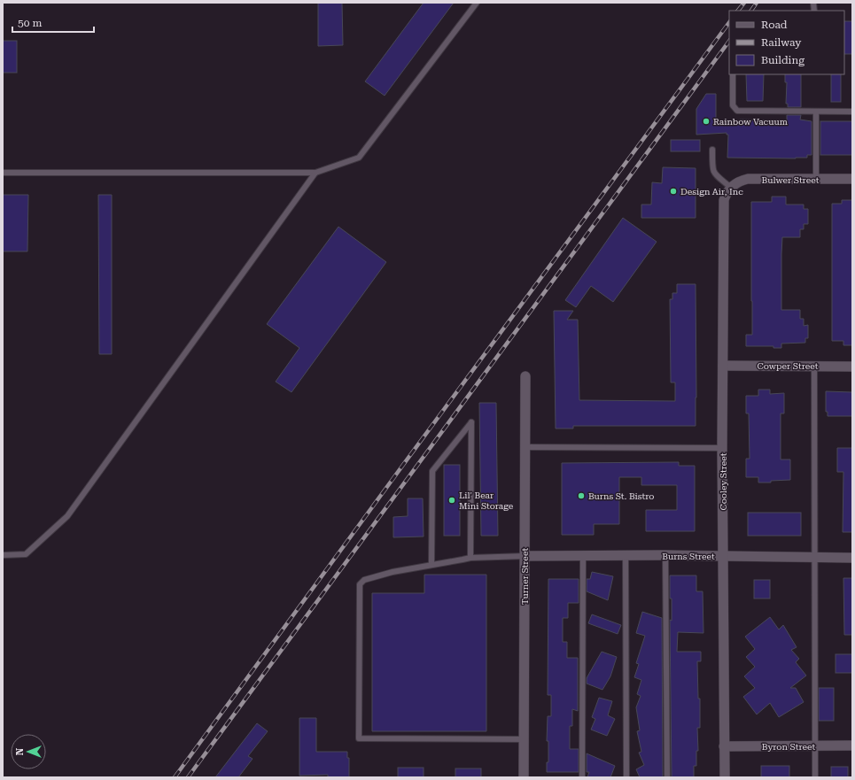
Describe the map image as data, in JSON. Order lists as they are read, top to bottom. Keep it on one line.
{"streets":{"street":["Bulwer Street","Cowper Street","Cooley Street","Burns Street","Turner Street","Byron Street"]},"crossings":[["Bulwer Street","Cooley Street"],["Cowper Street","Cooley Street"],["Cooley Street","Burns Street"],["Cooley Street","Byron Street"],["Burns Street","Turner Street"]],"places":["Rainbow Vacuum","Design Air, Inc","Burns St. Bistro","Lil' Bear Mini Storage"],"legend":["Road","Railway","Building"],"scale_bar":"50 m","north":"left"}
